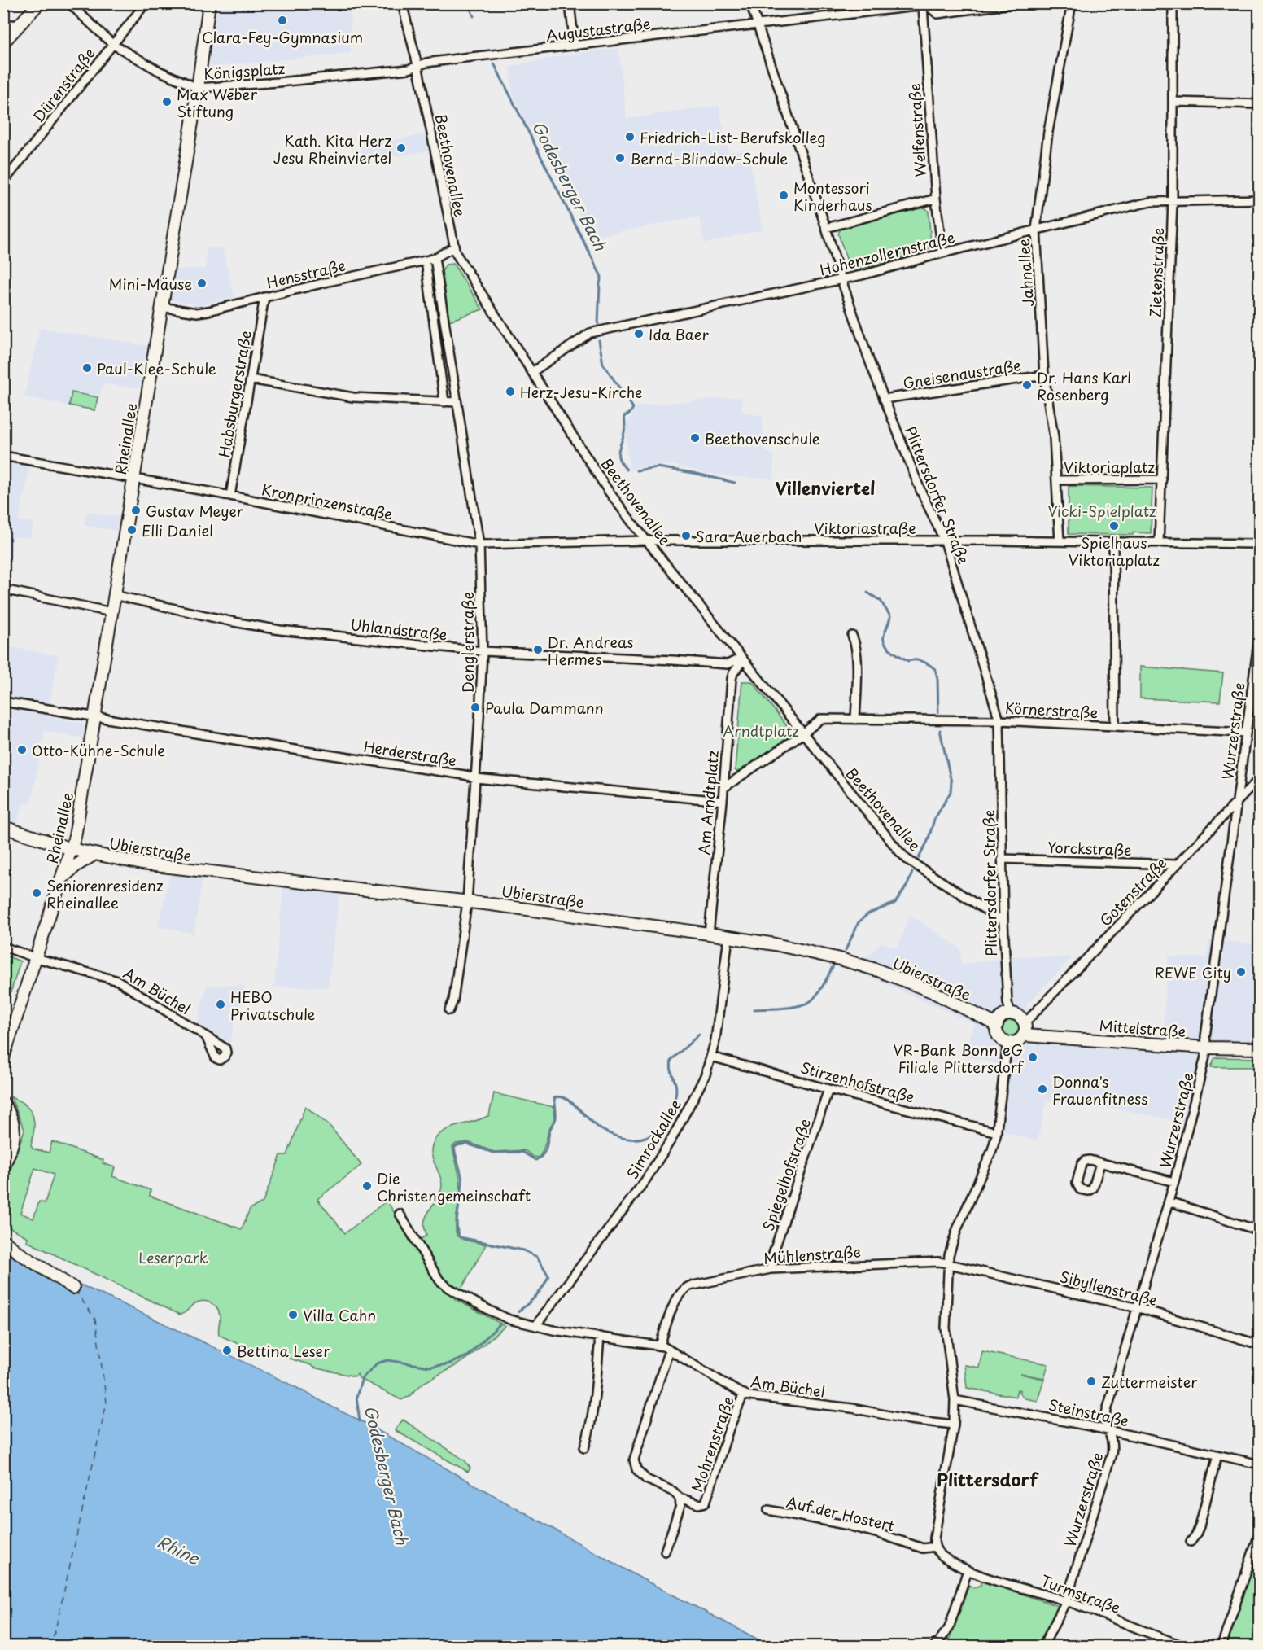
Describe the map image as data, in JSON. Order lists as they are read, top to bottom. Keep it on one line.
{"streets":{"main road":["Rheinallee","Ubierstraße","Mittelstraße"],"street":["Augustastraße","Königsplatz","Dürenstraße","Welfenstraße","Beethovenallee","Hohenzollernstraße","Jahnallee","Zietenstraße","Hensstraße","Gneisenaustraße","Habsburgerstraße","Viktoriaplatz","Plittersdorfer Straße","Kronprinzenstraße","Viktoriastraße","Uhlandstraße","Denglerstraße","Körnerstraße","Wurzerstraße","Herderstraße","Am Arndtplatz","Yorckstraße","Gotenstraße","Am Büchel","Stirzenhofstraße","Simrockallee","Spiegelhofstraße","Mühlenstraße","Sibyllenstraße","Steinstraße","Mohrenstraße","Auf der Hostert","Turmstraße"]},"crossings":[["Augustastraße","Königsplatz"],["Augustastraße","Welfenstraße"],["Augustastraße","Beethovenallee"],["Augustastraße","Plittersdorfer Straße"],["Königsplatz","Dürenstraße"],["Königsplatz","Beethovenallee"],["Königsplatz","Rheinallee"],["Welfenstraße","Hohenzollernstraße"],["Beethovenallee","Hohenzollernstraße"],["Beethovenallee","Hensstraße"],["Beethovenallee","Plittersdorfer Straße"],["Beethovenallee","Kronprinzenstraße"],["Beethovenallee","Viktoriastraße"],["Beethovenallee","Uhlandstraße"],["Beethovenallee","Körnerstraße"],["Hohenzollernstraße","Jahnallee"],["Hohenzollernstraße","Zietenstraße"],["Hohenzollernstraße","Plittersdorfer Straße"],["Jahnallee","Gneisenaustraße"],["Jahnallee","Viktoriaplatz"],["Jahnallee","Viktoriastraße"],["Zietenstraße","Viktoriaplatz"],["Zietenstraße","Viktoriastraße"],["Hensstraße","Habsburgerstraße"],["Hensstraße","Rheinallee"],["Hensstraße","Denglerstraße"],["Gneisenaustraße","Plittersdorfer Straße"],["Habsburgerstraße","Kronprinzenstraße"],["Rheinallee","Kronprinzenstraße"],["Rheinallee","Uhlandstraße"],["Rheinallee","Herderstraße"],["Rheinallee","Ubierstraße"],["Rheinallee","Am Büchel"],["Plittersdorfer Straße","Viktoriastraße"],["Plittersdorfer Straße","Körnerstraße"],["Plittersdorfer Straße","Yorckstraße"],["Plittersdorfer Straße","Ubierstraße"],["Plittersdorfer Straße","Gotenstraße"],["Plittersdorfer Straße","Mittelstraße"],["Kronprinzenstraße","Viktoriastraße"],["Kronprinzenstraße","Denglerstraße"],["Uhlandstraße","Denglerstraße"],["Denglerstraße","Herderstraße"],["Denglerstraße","Ubierstraße"],["Körnerstraße","Wurzerstraße"],["Wurzerstraße","Gotenstraße"],["Wurzerstraße","Mittelstraße"],["Wurzerstraße","Sibyllenstraße"],["Wurzerstraße","Steinstraße"],["Wurzerstraße","Turmstraße"],["Herderstraße","Am Arndtplatz"],["Am Arndtplatz","Ubierstraße"],["Yorckstraße","Gotenstraße"],["Ubierstraße","Gotenstraße"],["Ubierstraße","Mittelstraße"],["Ubierstraße","Simrockallee"],["Gotenstraße","Mittelstraße"],["Am Büchel","Simrockallee"],["Am Büchel","Mühlenstraße"],["Am Büchel","Mohrenstraße"],["Stirzenhofstraße","Simrockallee"],["Stirzenhofstraße","Spiegelhofstraße"],["Spiegelhofstraße","Mühlenstraße"],["Mühlenstraße","Sibyllenstraße"]],"districts":["Villenviertel","Plittersdorf"],"water":["Godesberger Bach","Rhine"],"parks":["Vicki-Spielplatz","Arndtplatz","Leserpark"],"places":["Clara-Fey-Gymnasium","Max Weber Stiftung","Friedrich-List-Berufskolleg","Kath. Kita Herz Jesu Rheinviertel","Bernd-Blindow-Schule","Montessori Kinderhaus","Mini-Mäuse","Ida Baer","Paul-Klee-Schule","Dr. Hans Karl Rosenberg","Herz-Jesu-Kirche","Beethovenschule","Gustav Meyer","Spielhaus Viktoriaplatz","Elli Daniel","Sara Auerbach","Dr. Andreas Hermes","Paula Dammann","Otto-Kühne-Schule","Seniorenresidenz Rheinallee","REWE City","HEBO Privatschule","VR-Bank Bonn eG Filiale Plittersdorf","Donna's Frauenfitness","Die Christengemeinschaft","Villa Cahn","Bettina Leser","Zuttermeister"]}
